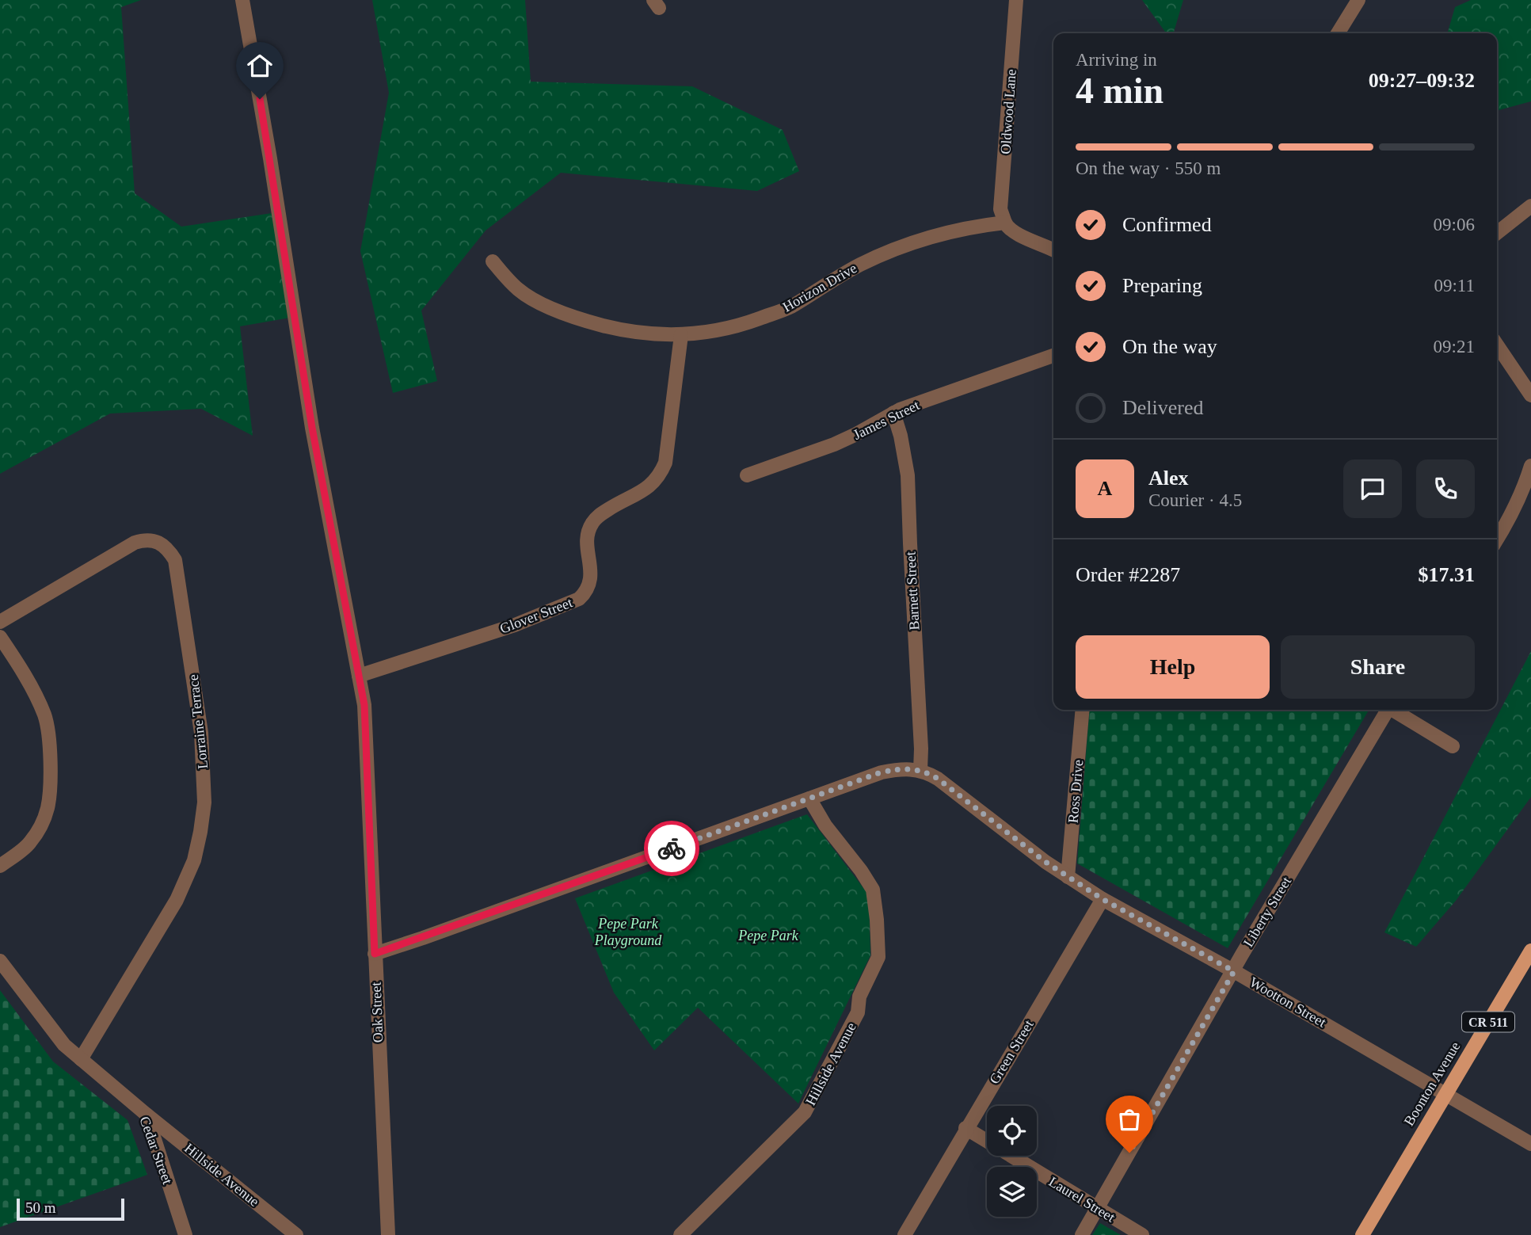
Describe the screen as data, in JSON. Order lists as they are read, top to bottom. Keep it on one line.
{"streets":{"main road":["CR 511","Boonton Avenue"],"street":["Oldwood Lane","Horizon Drive","James Street","Barnett Street","Glover Street","Lorraine Terrace","Ross Drive","Liberty Street","Wootton Street","Oak Street","Green Street","Hillside Avenue","Cedar Street","Laurel Street"]},"crossings":[["Oldwood Lane","Horizon Drive"],["Horizon Drive","Glover Street"],["James Street","Barnett Street"],["Barnett Street","Wootton Street"],["Glover Street","Oak Street"],["Lorraine Terrace","Cedar Street"],["Ross Drive","Wootton Street"],["Liberty Street","Wootton Street"],["Liberty Street","Laurel Street"],["Wootton Street","Oak Street"],["Wootton Street","Green Street"],["Wootton Street","Hillside Avenue"],["Wootton Street","Boonton Avenue"],["Green Street","Laurel Street"],["Hillside Avenue","Cedar Street"]],"parks":["Pepe Park Playground","Pepe Park"],"scale_bar":"50 m","page":{"heading":["4 min","Arriving in","09:27–09:32"],"panel":["Alex","Courier · 4.5","Order #2287","$17.31"],"bar":"On the way · 550 m","list":[["Confirmed","09:06"],["Preparing","09:11"],["On the way","09:21"],"Delivered"],"round":"A","buttons":["Help","Share"],"scale":"50 m"}}
